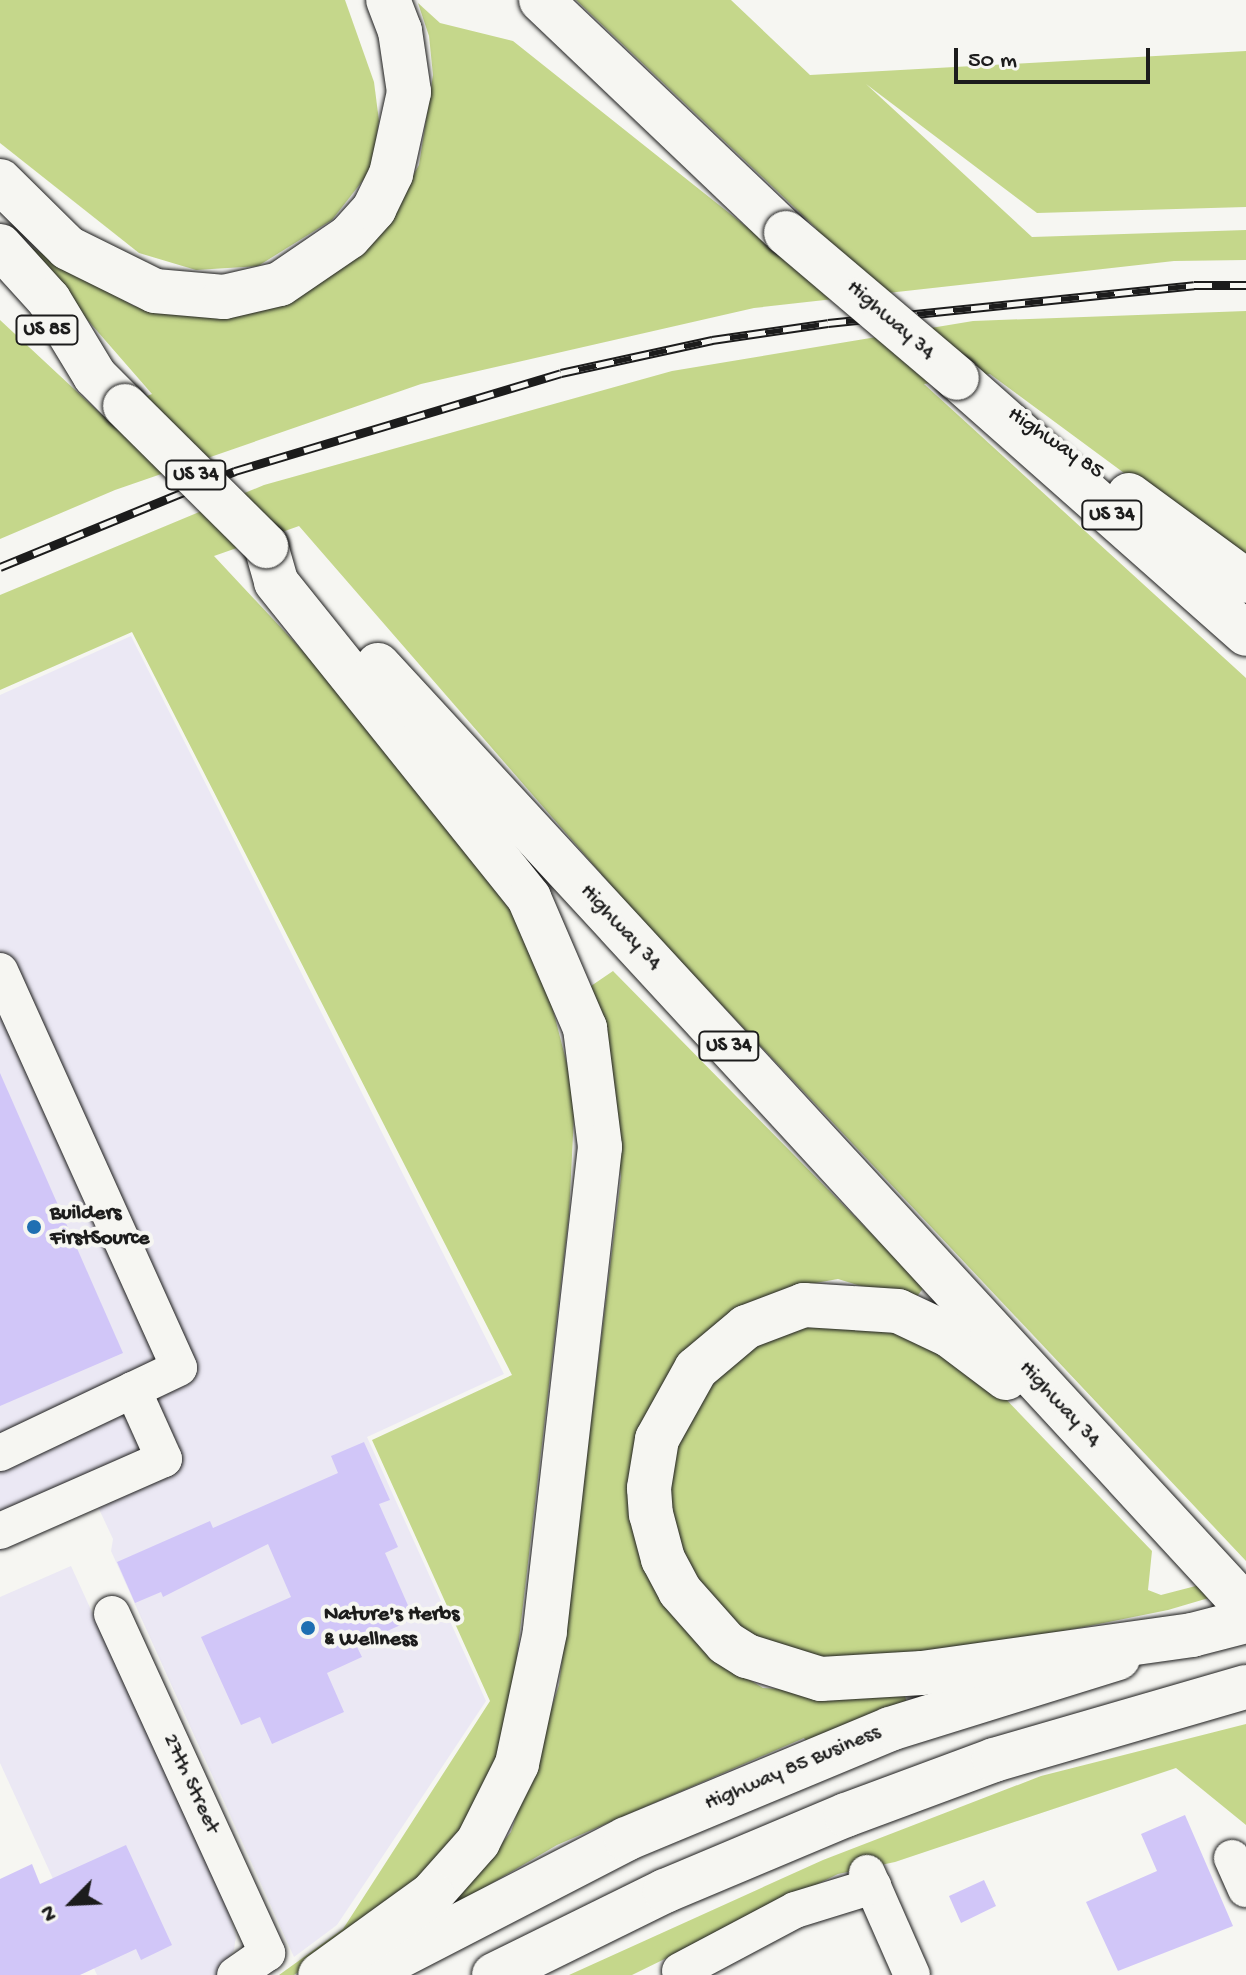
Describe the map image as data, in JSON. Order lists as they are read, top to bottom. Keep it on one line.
{"streets":{"main road":["Highway 34","US 85","Highway 85","US 34","Highway 85 Business"],"street":["27th Street"]},"crossings":[["Highway 34","US 85"],["Highway 34","Highway 85"]],"places":["Builders FirstSource","Nature's Herbs & Wellness"],"scale_bar":"50 m","north":"bottom left"}
